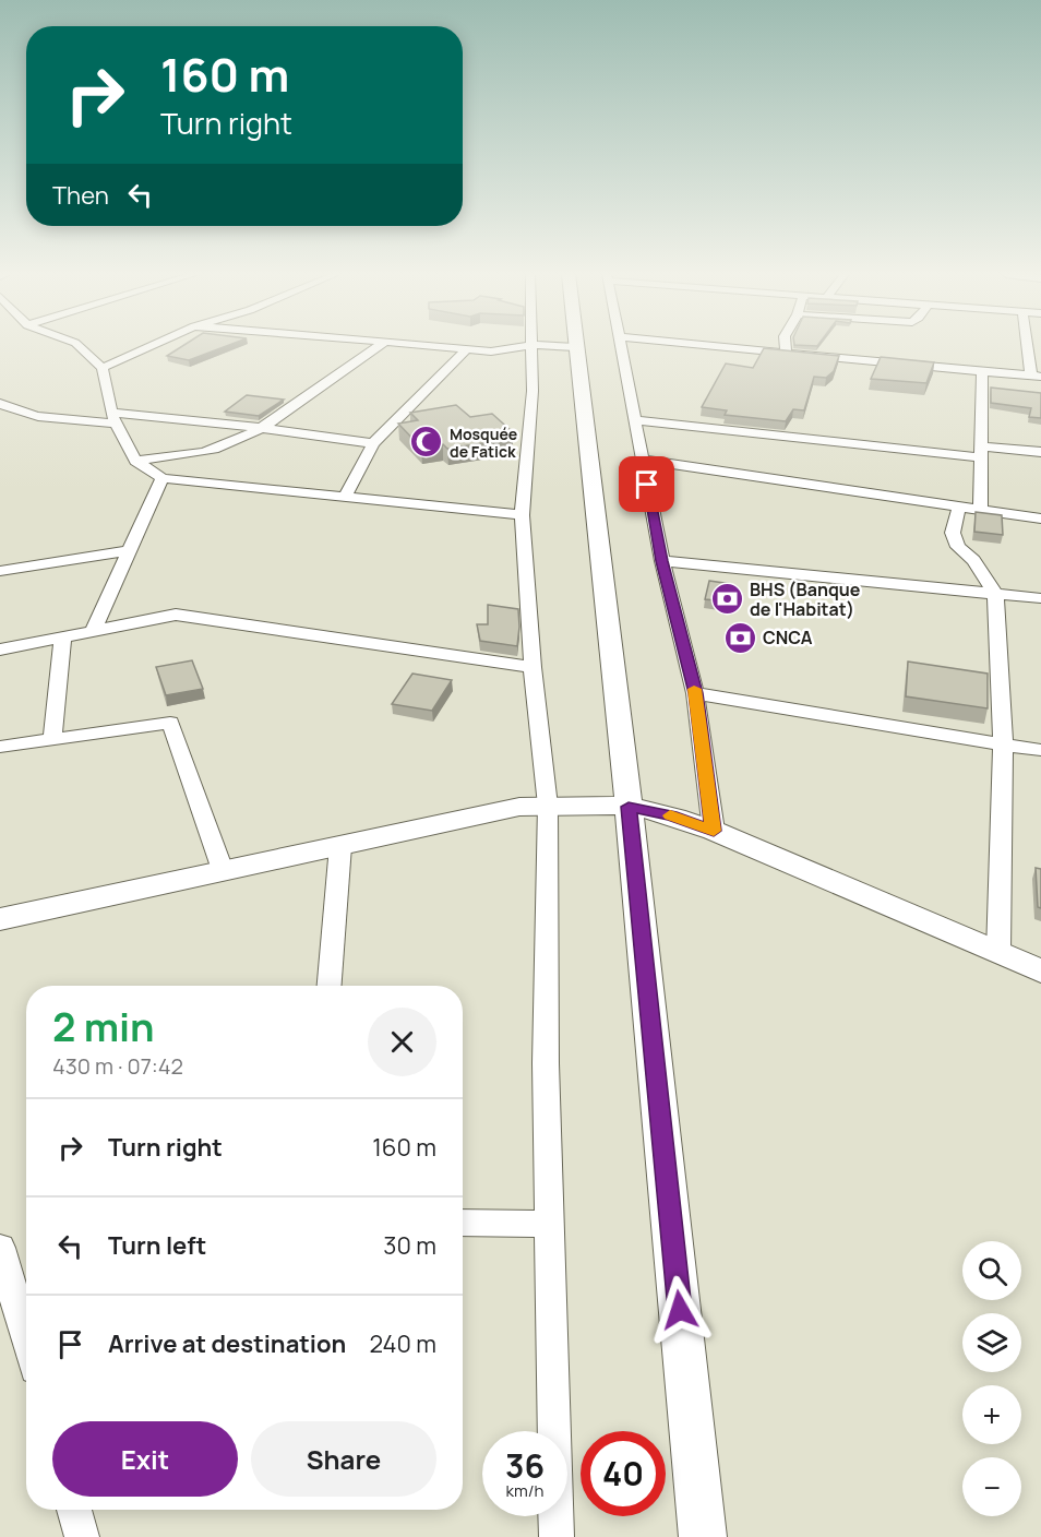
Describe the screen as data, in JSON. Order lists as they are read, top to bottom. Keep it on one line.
{"places":{"mosque":["Mosquée de Fatick"],"bank":["BHS (Banque de l'Habitat)","CNCA"]},"page":{"turn":["160 m","Turn right"],"then":"Then","heading":["2 min","430 m · 07:42"],"list":[{"name":"Turn right","value":"160 m"},{"name":"Turn left","value":"30 m"},{"name":"Arrive at destination","value":"240 m"}],"map_buttons":["+","−"],"buttons":["Exit","Share"],"speed":"36 km/h","limit":"40"}}
